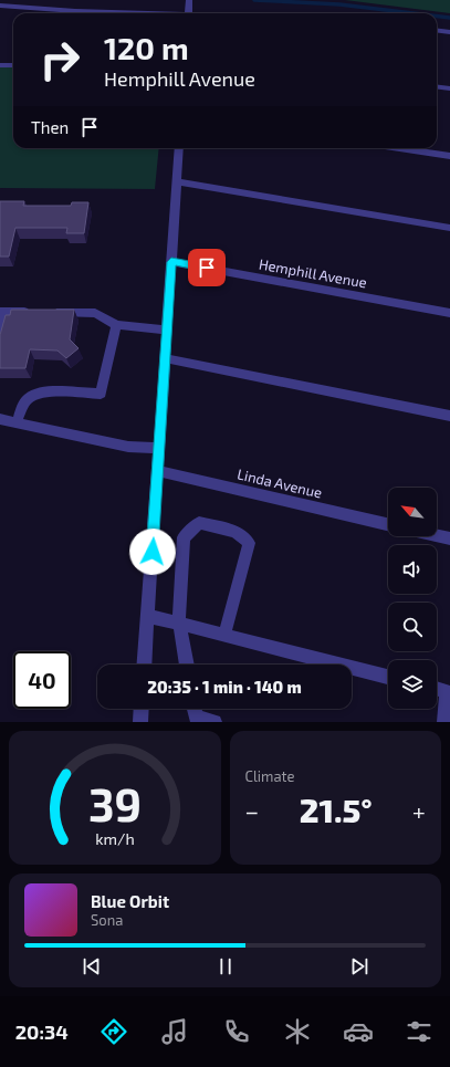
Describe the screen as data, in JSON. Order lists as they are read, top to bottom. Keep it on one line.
{"streets":{"street":["Hemphill Avenue","Linda Avenue"]},"north":"top left","page":{"turn":["120 m","Hemphill Avenue"],"then":"Then","limit":"40","trip":"20:35 · 1 min · 140 m","tile":"Climate","heat":["−","21.5°","+"],"song":["Blue Orbit","Sona"],"tabs":"20:34","gauge":["39","km/h"]}}
